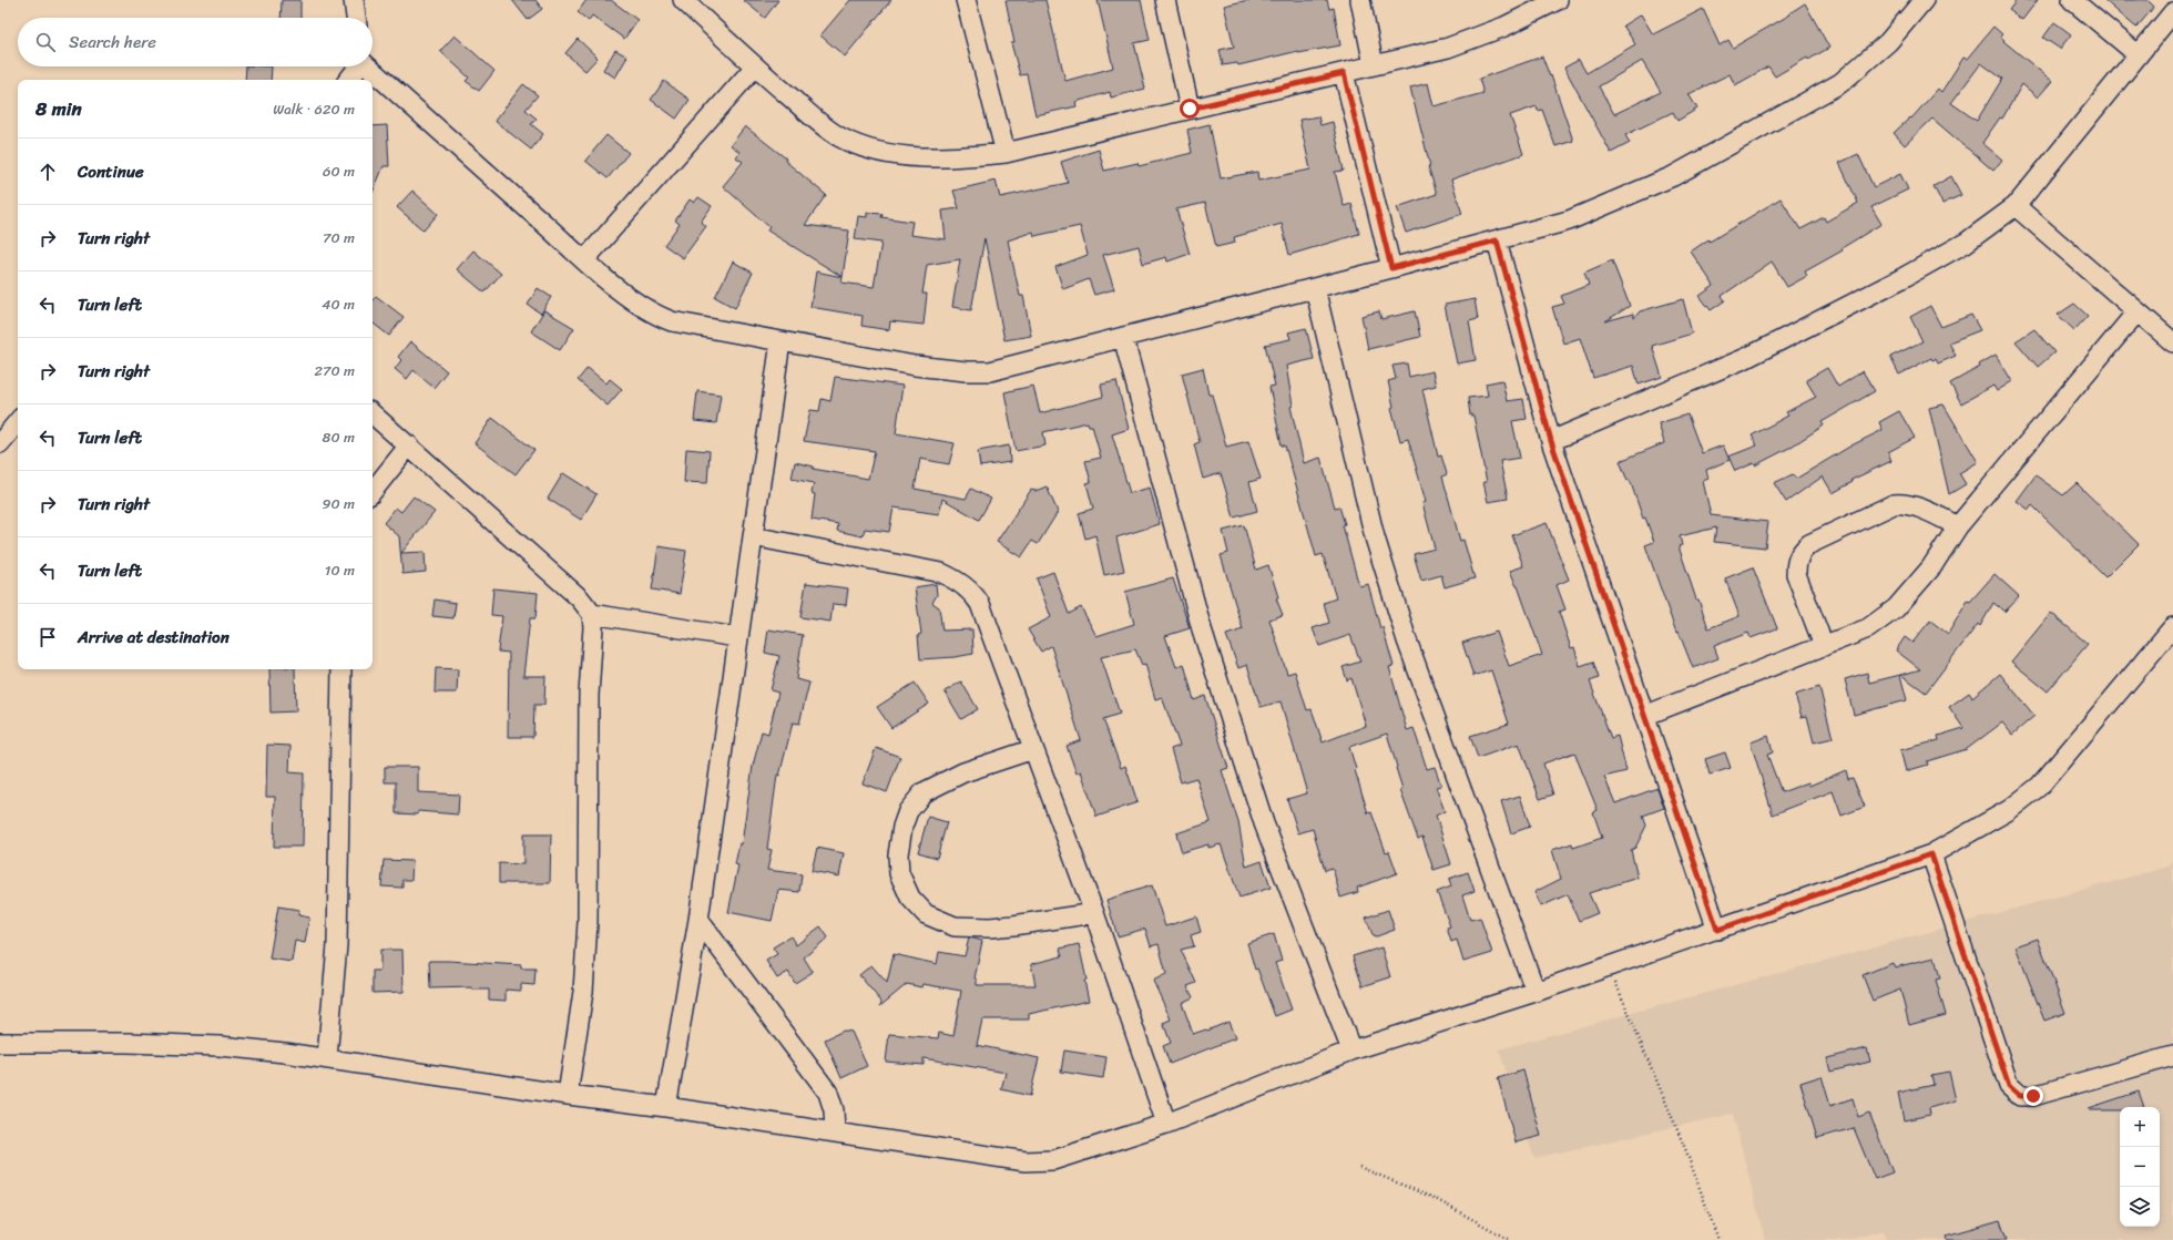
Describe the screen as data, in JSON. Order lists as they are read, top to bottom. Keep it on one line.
{"page":{"search":"Search here","heading":["8 min","Walk · 620 m"],"list":[["Continue","60 m"],["Turn right","70 m"],["Turn left","40 m"],["Turn right","270 m"],["Turn left","80 m"],["Turn right","90 m"],["Turn left","10 m"],"Arrive at destination"],"map_buttons":["+","−"]}}
